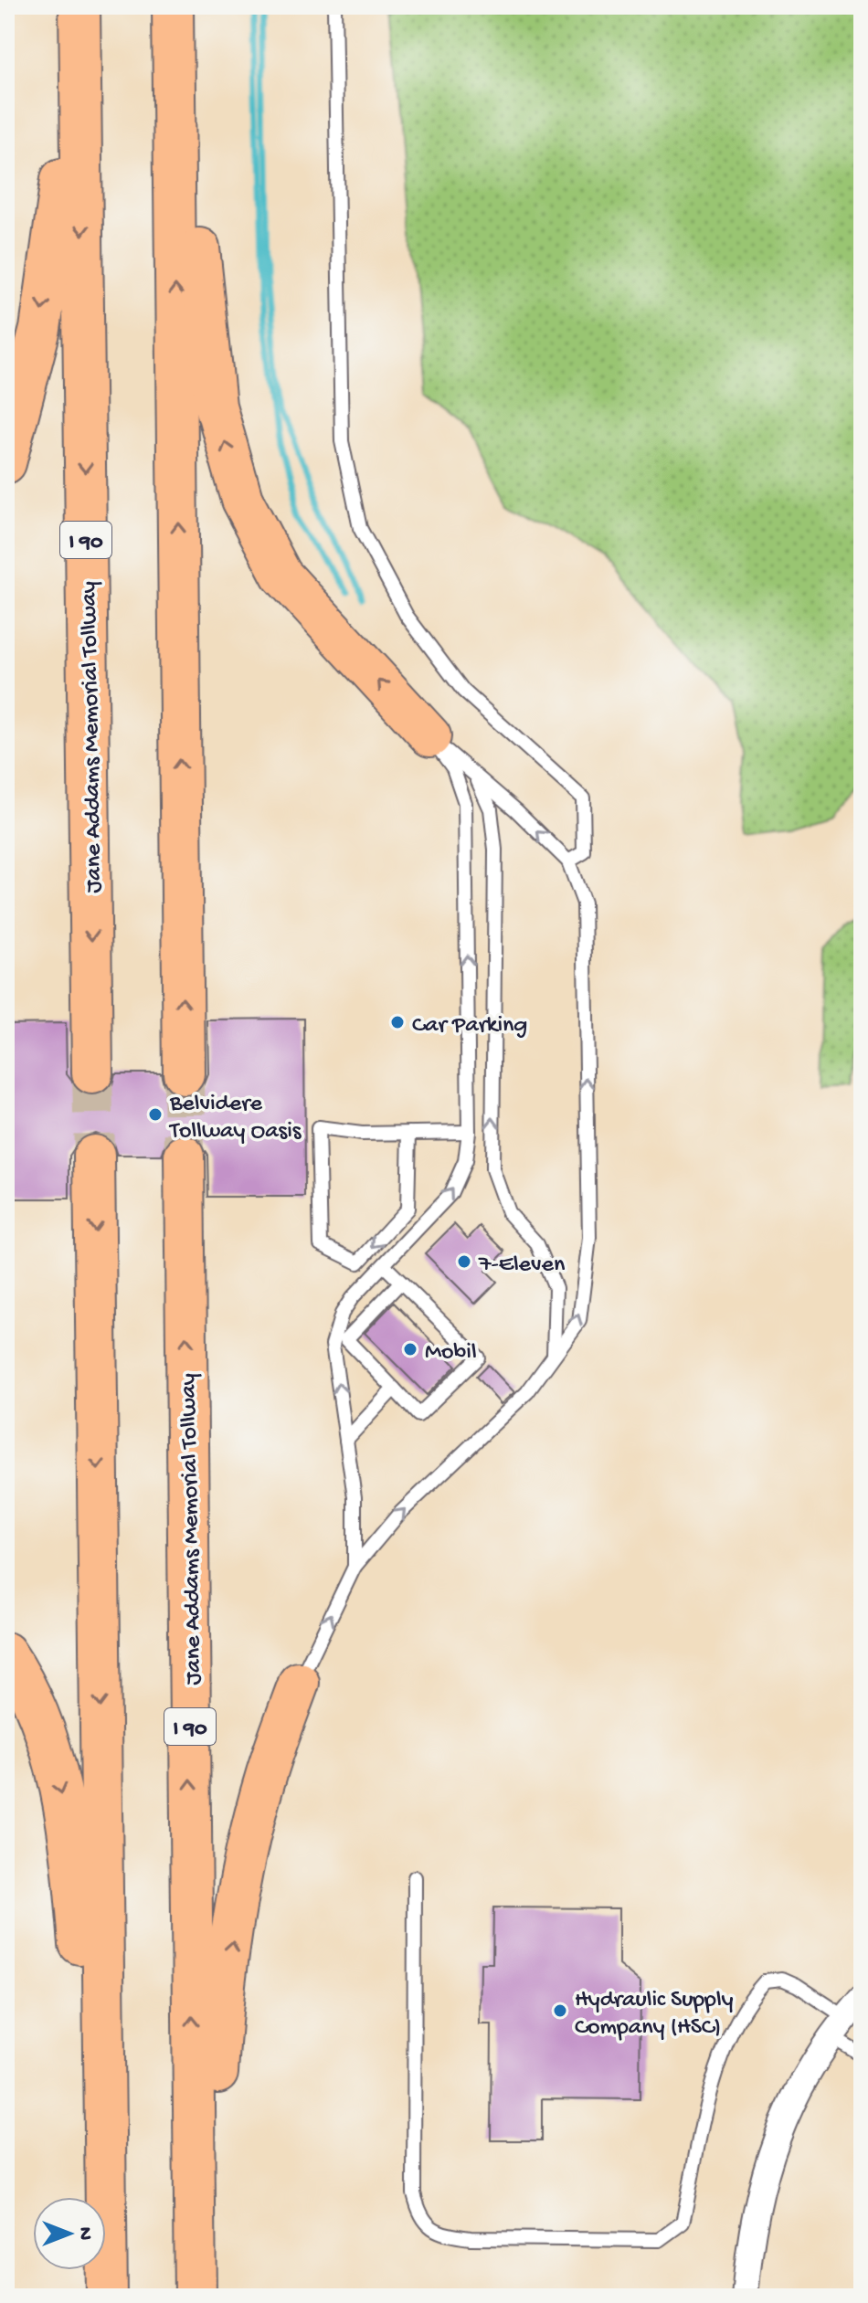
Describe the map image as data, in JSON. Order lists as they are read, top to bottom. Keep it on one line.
{"streets":{"highway":["I 90","Jane Addams Memorial Tollway"]},"places":["Car Parking","Belvidere Tollway Oasis","7-Eleven","Mobil","Hydraulic Supply Company (HSC)"],"north":"right"}
